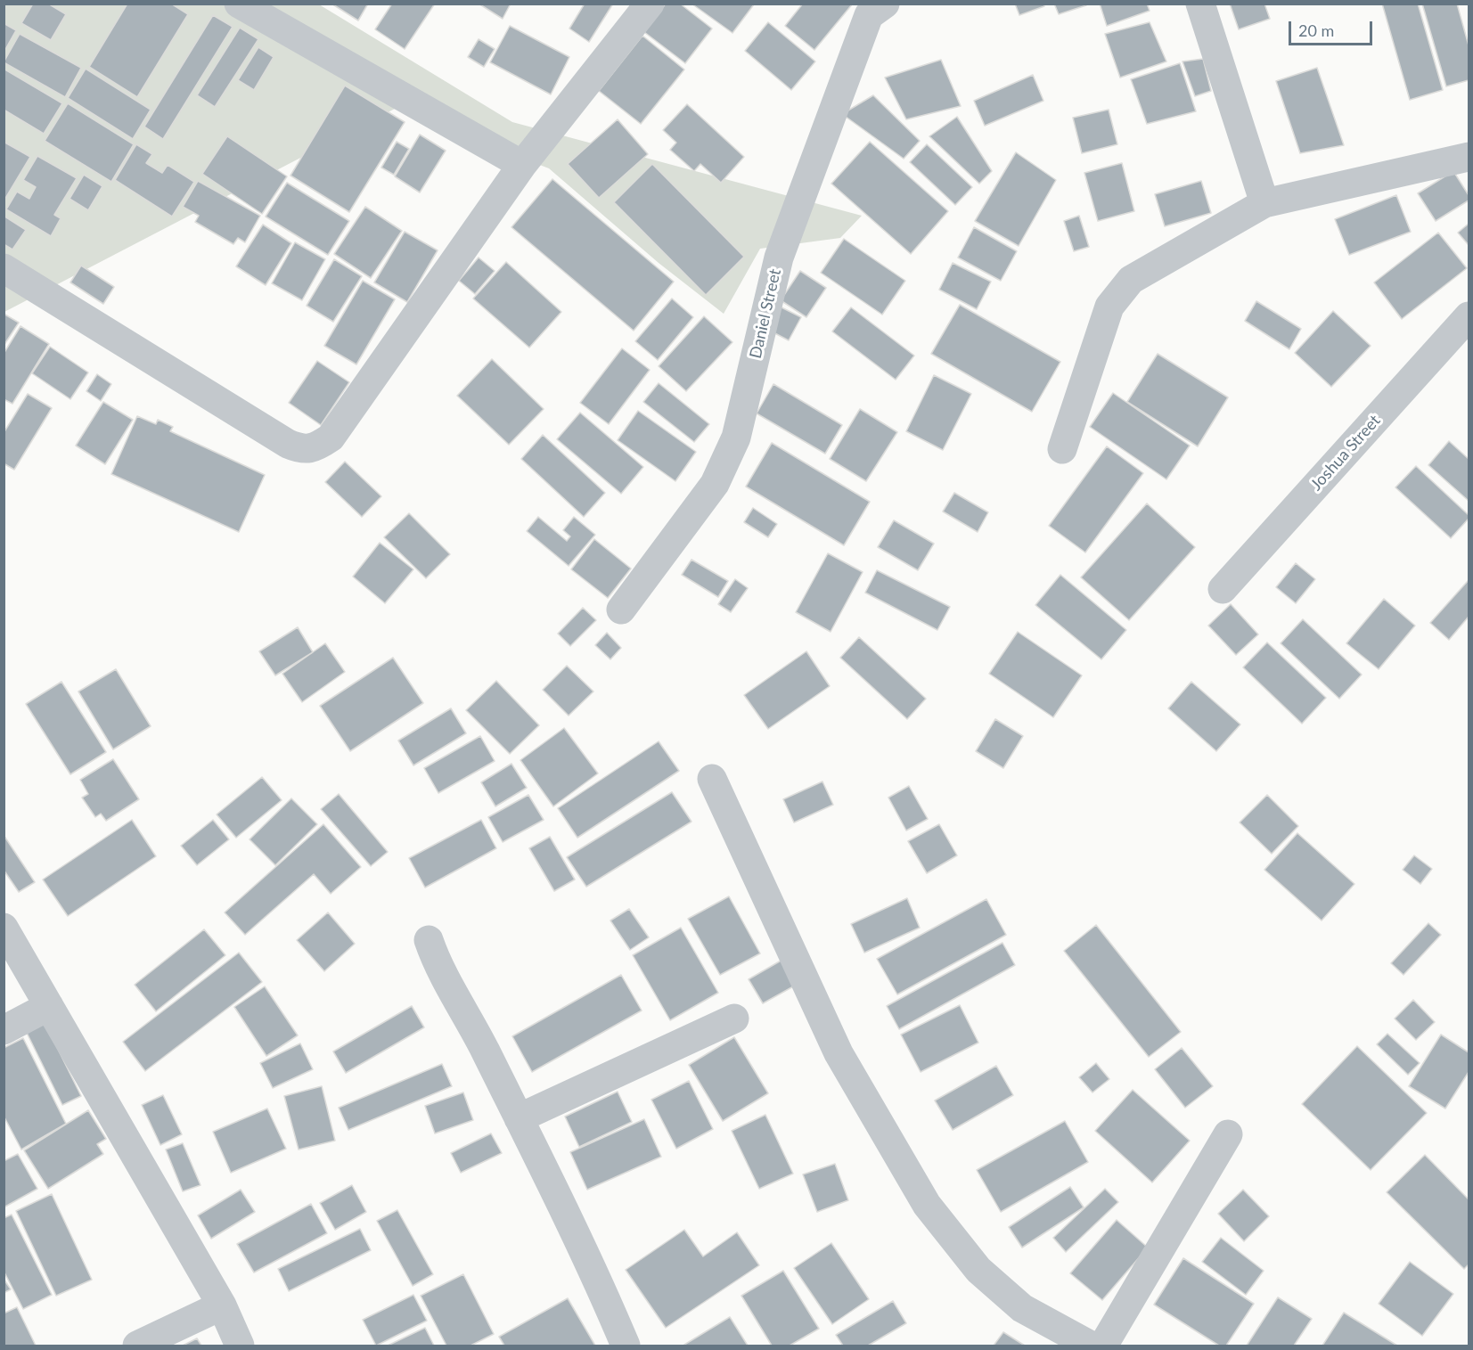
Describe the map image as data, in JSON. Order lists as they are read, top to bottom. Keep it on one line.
{"streets":{"street":["Daniel Street","Joshua Street"]},"scale_bar":"20 m"}
